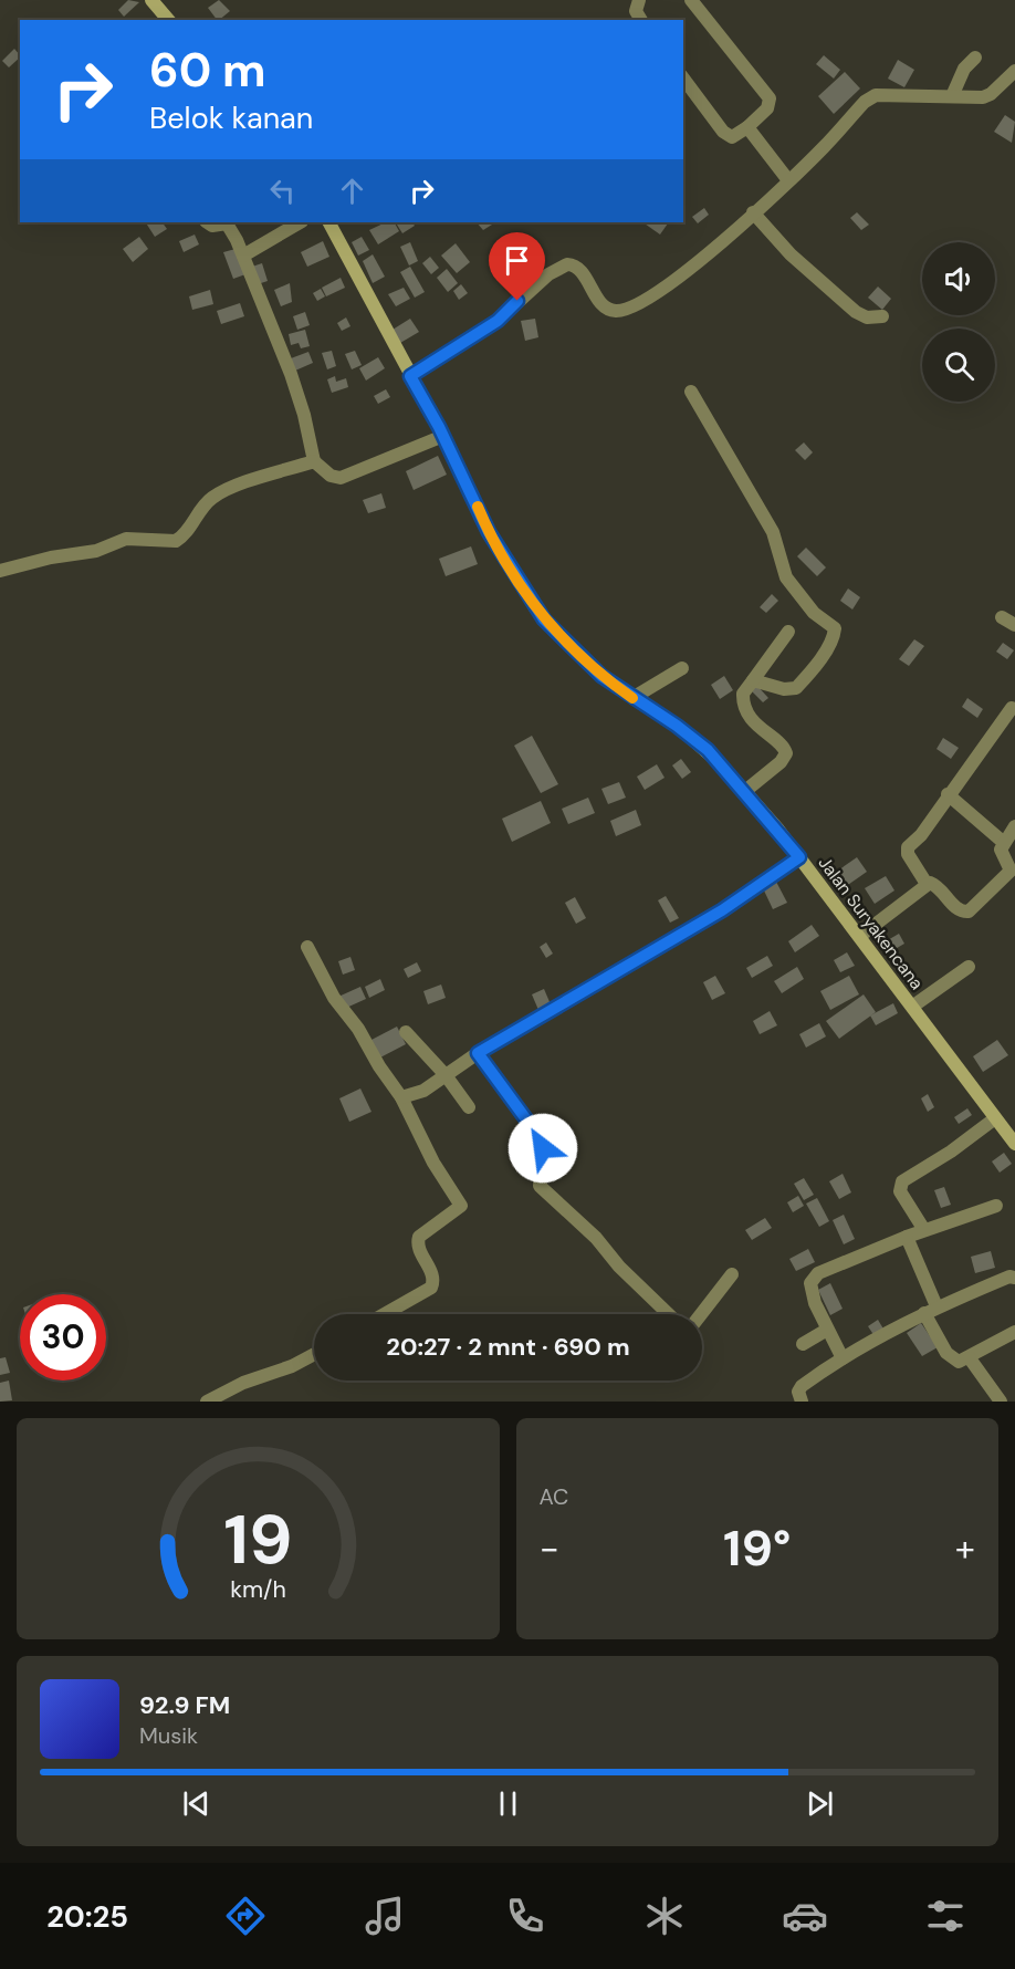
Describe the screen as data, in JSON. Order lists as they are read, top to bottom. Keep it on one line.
{"streets":{"street":["Jalan Suryakencana"]},"page":{"turn":["60 m","Belok kanan"],"limit":"30","trip":"20:27 · 2 mnt · 690 m","tile":"AC","heat":["−","19°","+"],"song":["92.9 FM","Musik"],"tabs":"20:25","gauge":["19","km/h"]}}
